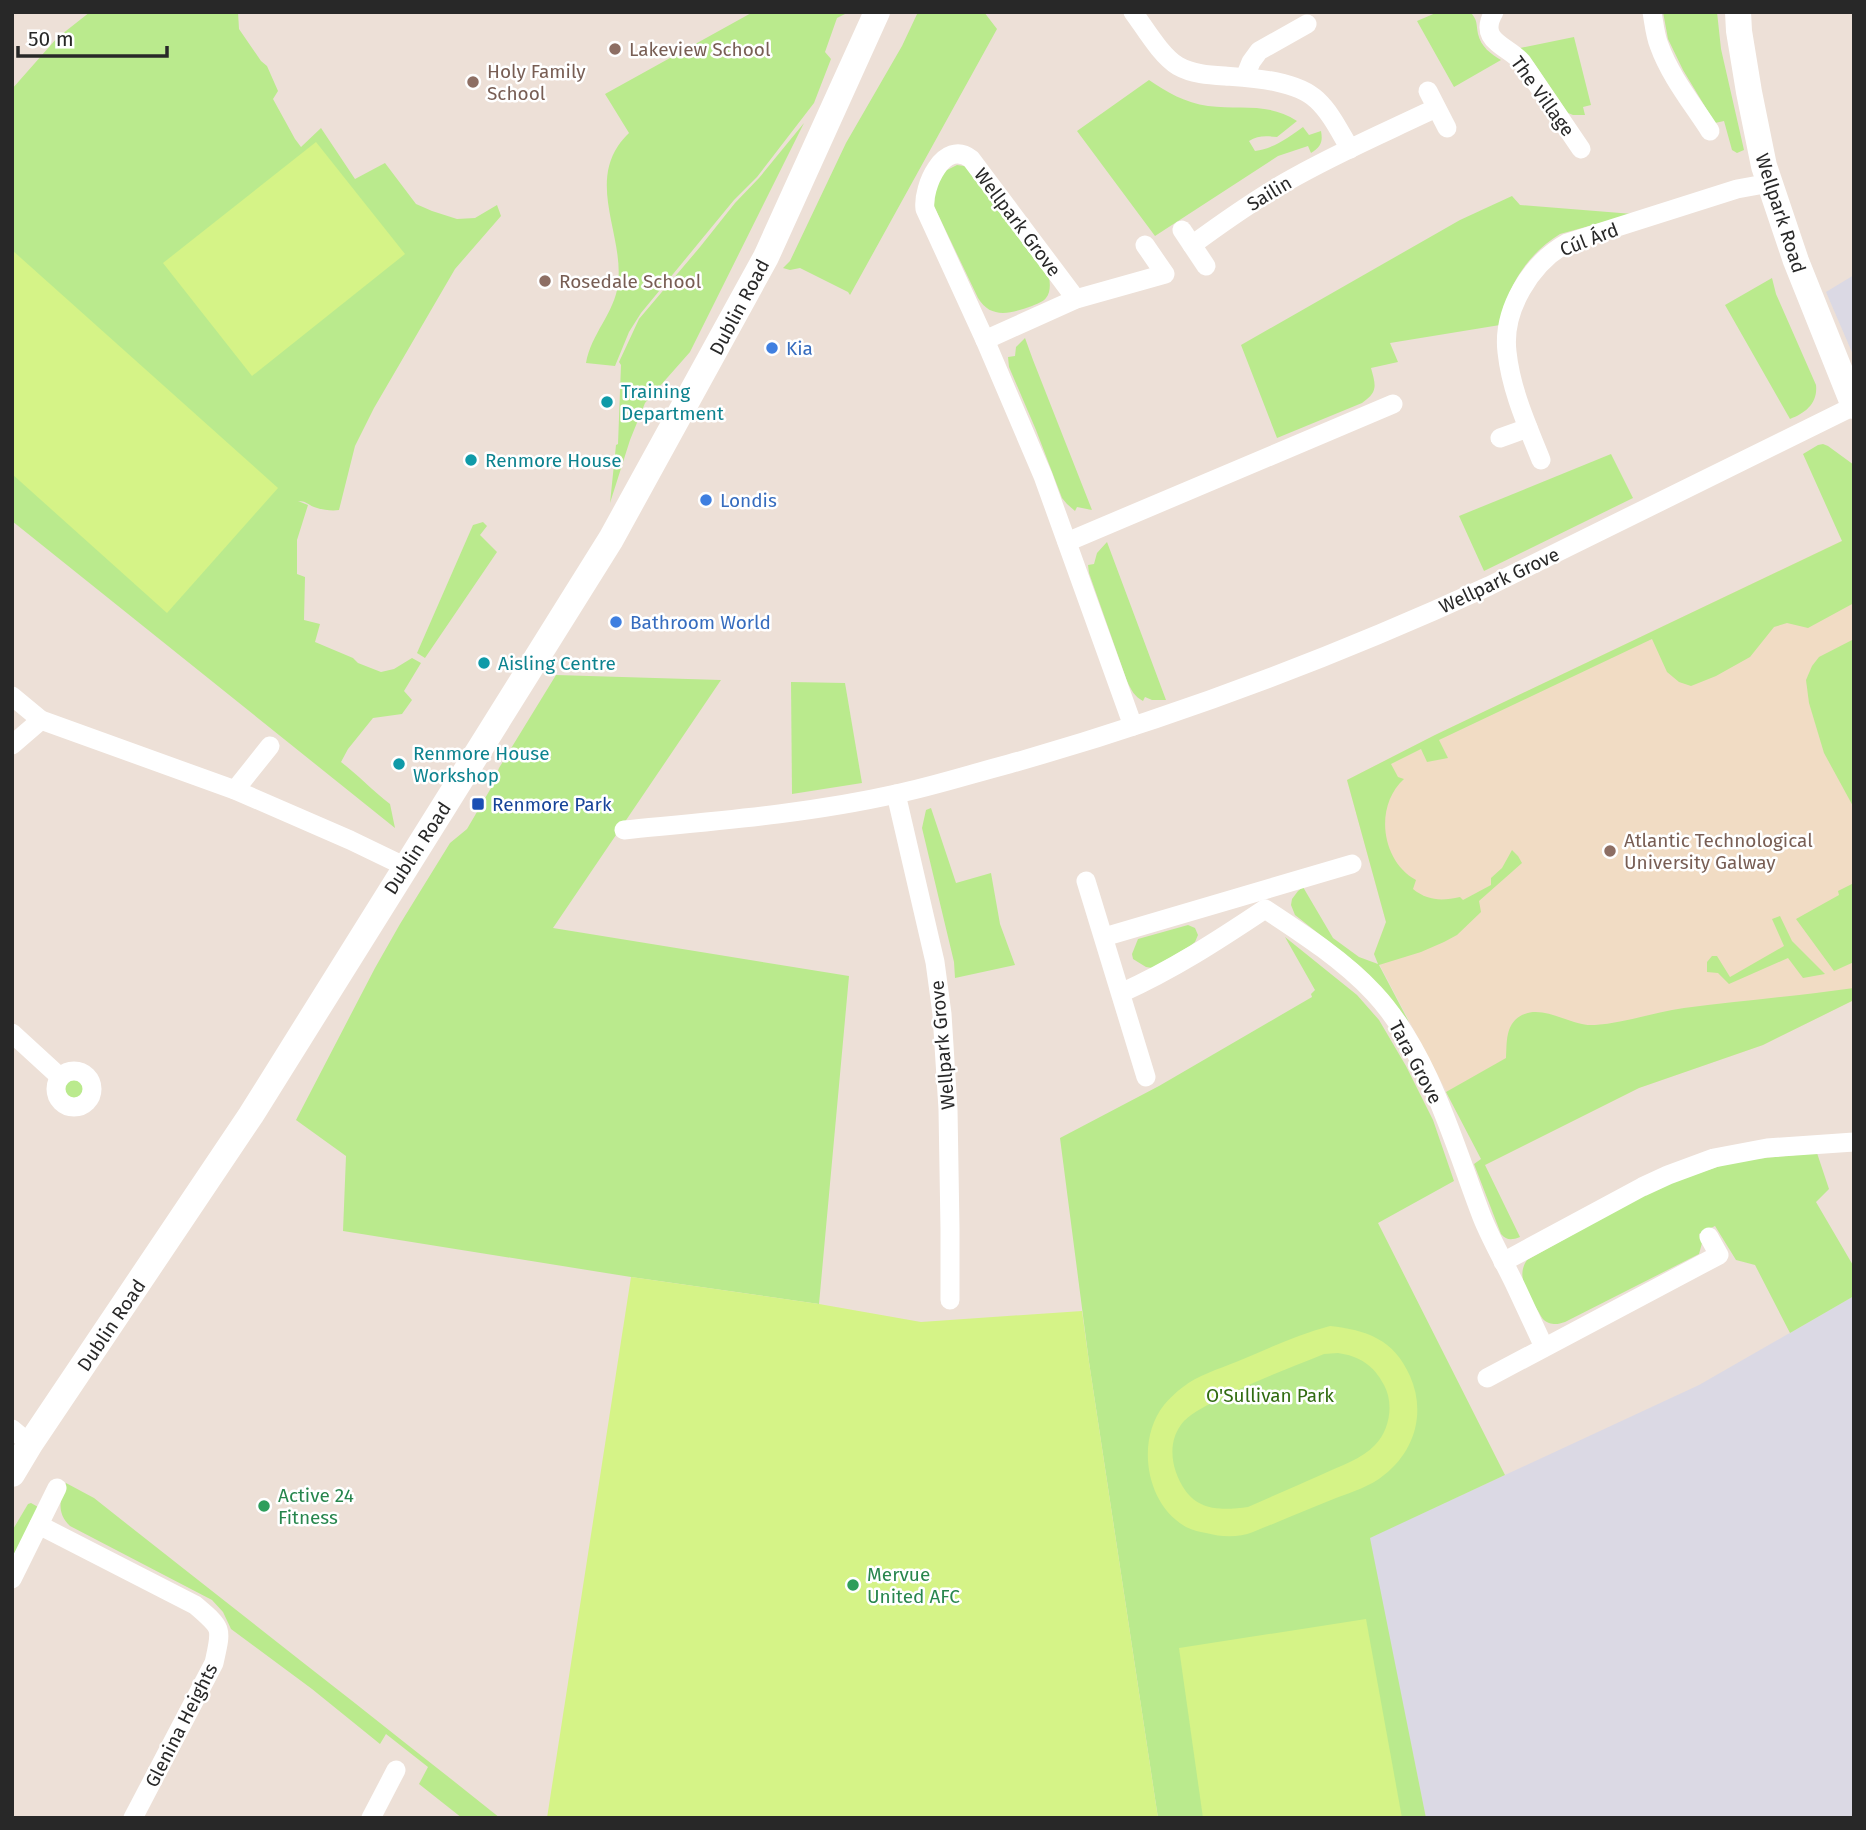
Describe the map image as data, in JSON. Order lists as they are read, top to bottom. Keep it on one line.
{"streets":{"main road":["Wellpark Road","Dublin Road"],"street":["The Village","Sailin","Wellpark Grove","Cúl Árd","Tara Grove","Glenina Heights"]},"crossings":[["Wellpark Road","Wellpark Grove"],["Wellpark Road","Cúl Árd"]],"parks":["O'Sullivan Park"],"places":{"other":["Lakeview School","Holy Family School","Rosedale School","Kia","Training Department","Renmore House","Londis","Bathroom World","Aisling Centre","Renmore House Workshop","Atlantic Technological University Galway","Active 24 Fitness","Mervue United AFC"],"transit":["Renmore Park"]},"scale_bar":"50 m"}
